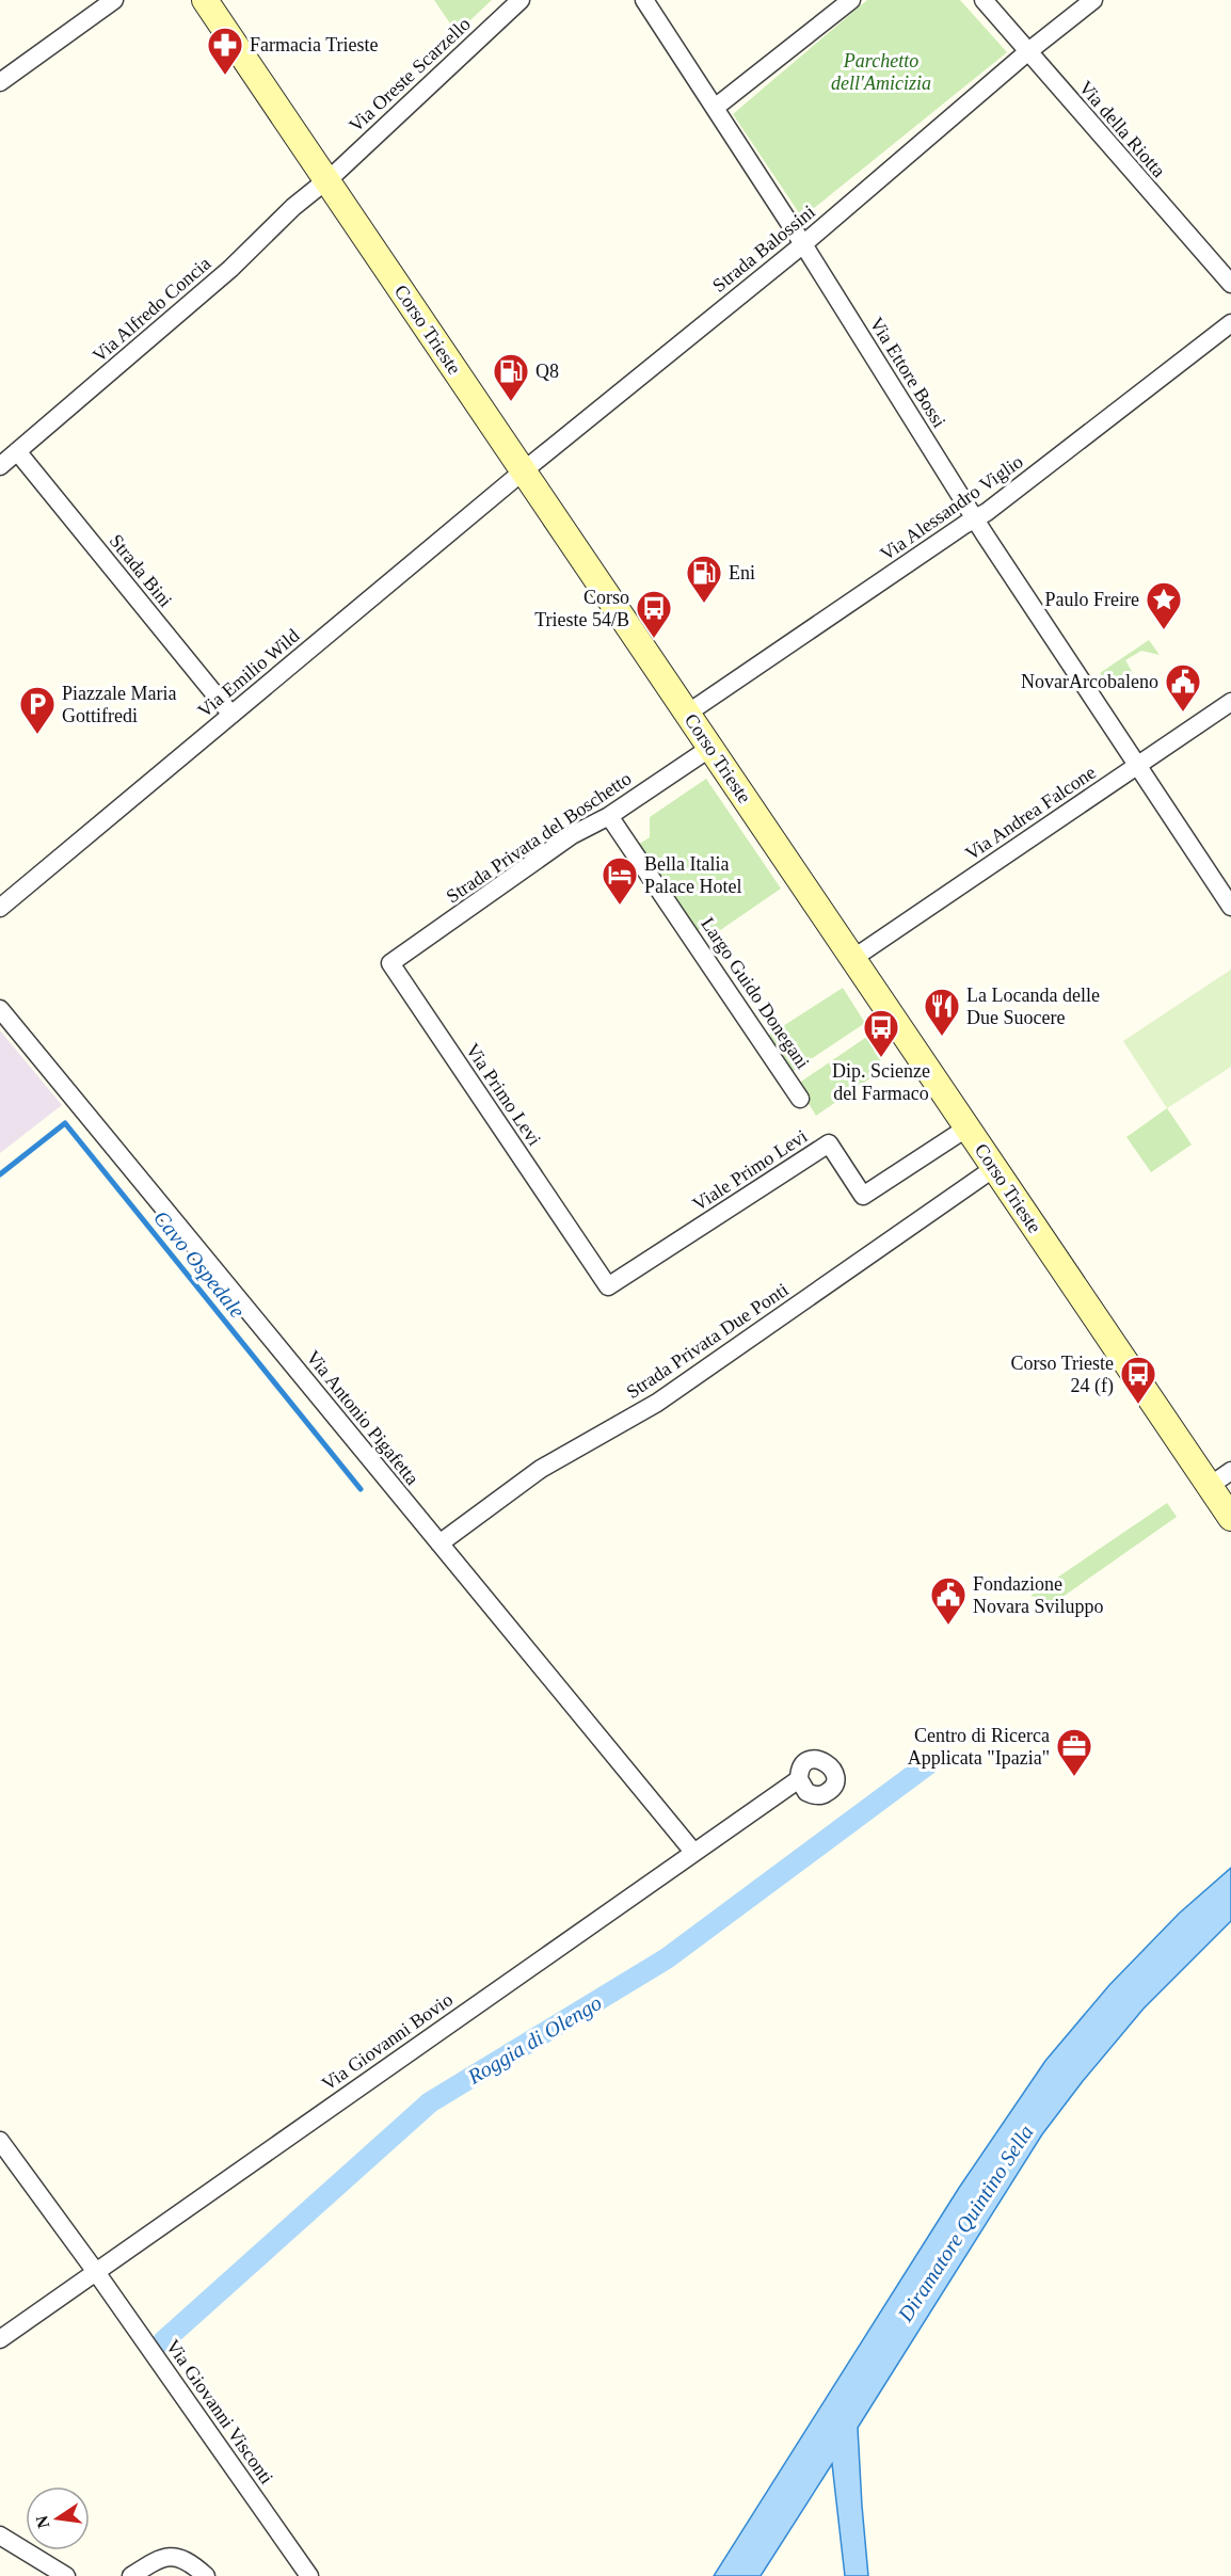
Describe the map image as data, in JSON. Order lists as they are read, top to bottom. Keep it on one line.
{"streets":{"main road":["Corso Trieste"],"street":["Via Oreste Scarzello","Via della Riotta","Strada Balossini","Via Alfredo Concia","Via Ettore Bossi","Via Alessandro Viglio","Strada Bini","Via Emilio Wild","Via Andrea Falcone","Strada Privata del Boschetto","Largo Guido Donegani","Via Primo Levi","Viale Primo Levi","Strada Privata Due Ponti","Via Antonio Pigafetta","Via Giovanni Bovio","Via Giovanni Visconti"]},"crossings":[["Via Oreste Scarzello","Via Alfredo Concia"],["Via Oreste Scarzello","Corso Trieste"],["Via della Riotta","Strada Balossini"],["Strada Balossini","Corso Trieste"],["Strada Balossini","Via Ettore Bossi"],["Strada Balossini","Via Emilio Wild"],["Via Alfredo Concia","Corso Trieste"],["Via Alfredo Concia","Strada Bini"],["Corso Trieste","Via Alessandro Viglio"],["Corso Trieste","Via Emilio Wild"],["Corso Trieste","Via Andrea Falcone"],["Corso Trieste","Strada Privata del Boschetto"],["Corso Trieste","Viale Primo Levi"],["Corso Trieste","Strada Privata Due Ponti"],["Via Ettore Bossi","Via Alessandro Viglio"],["Via Ettore Bossi","Via Andrea Falcone"],["Strada Bini","Via Emilio Wild"],["Strada Privata del Boschetto","Largo Guido Donegani"],["Strada Privata del Boschetto","Via Primo Levi"],["Via Primo Levi","Viale Primo Levi"],["Strada Privata Due Ponti","Via Antonio Pigafetta"],["Via Antonio Pigafetta","Via Giovanni Bovio"],["Via Giovanni Bovio","Via Giovanni Visconti"]],"water":["Cavo Ospedale","Roggia di Olengo","Diramatore Quintino Sella"],"parks":["Parchetto dell'Amicizia"],"places":{"pharmacy":["Farmacia Trieste"],"fuel station":["Q8","Eni"],"place":["Paulo Freire"],"bus stop":["Corso Trieste 54/B","Dip. Scienze del Farmaco","Corso Trieste 24 (f)"],"public building":["NovarArcobaleno","Fondazione Novara Sviluppo"],"parking":["Piazzale Maria Gottifredi"],"hotel":["Bella Italia Palace Hotel"],"restaurant":["La Locanda delle Due Suocere"],"office":["Centro di Ricerca Applicata \"Ipazia\""]},"north":"left"}
